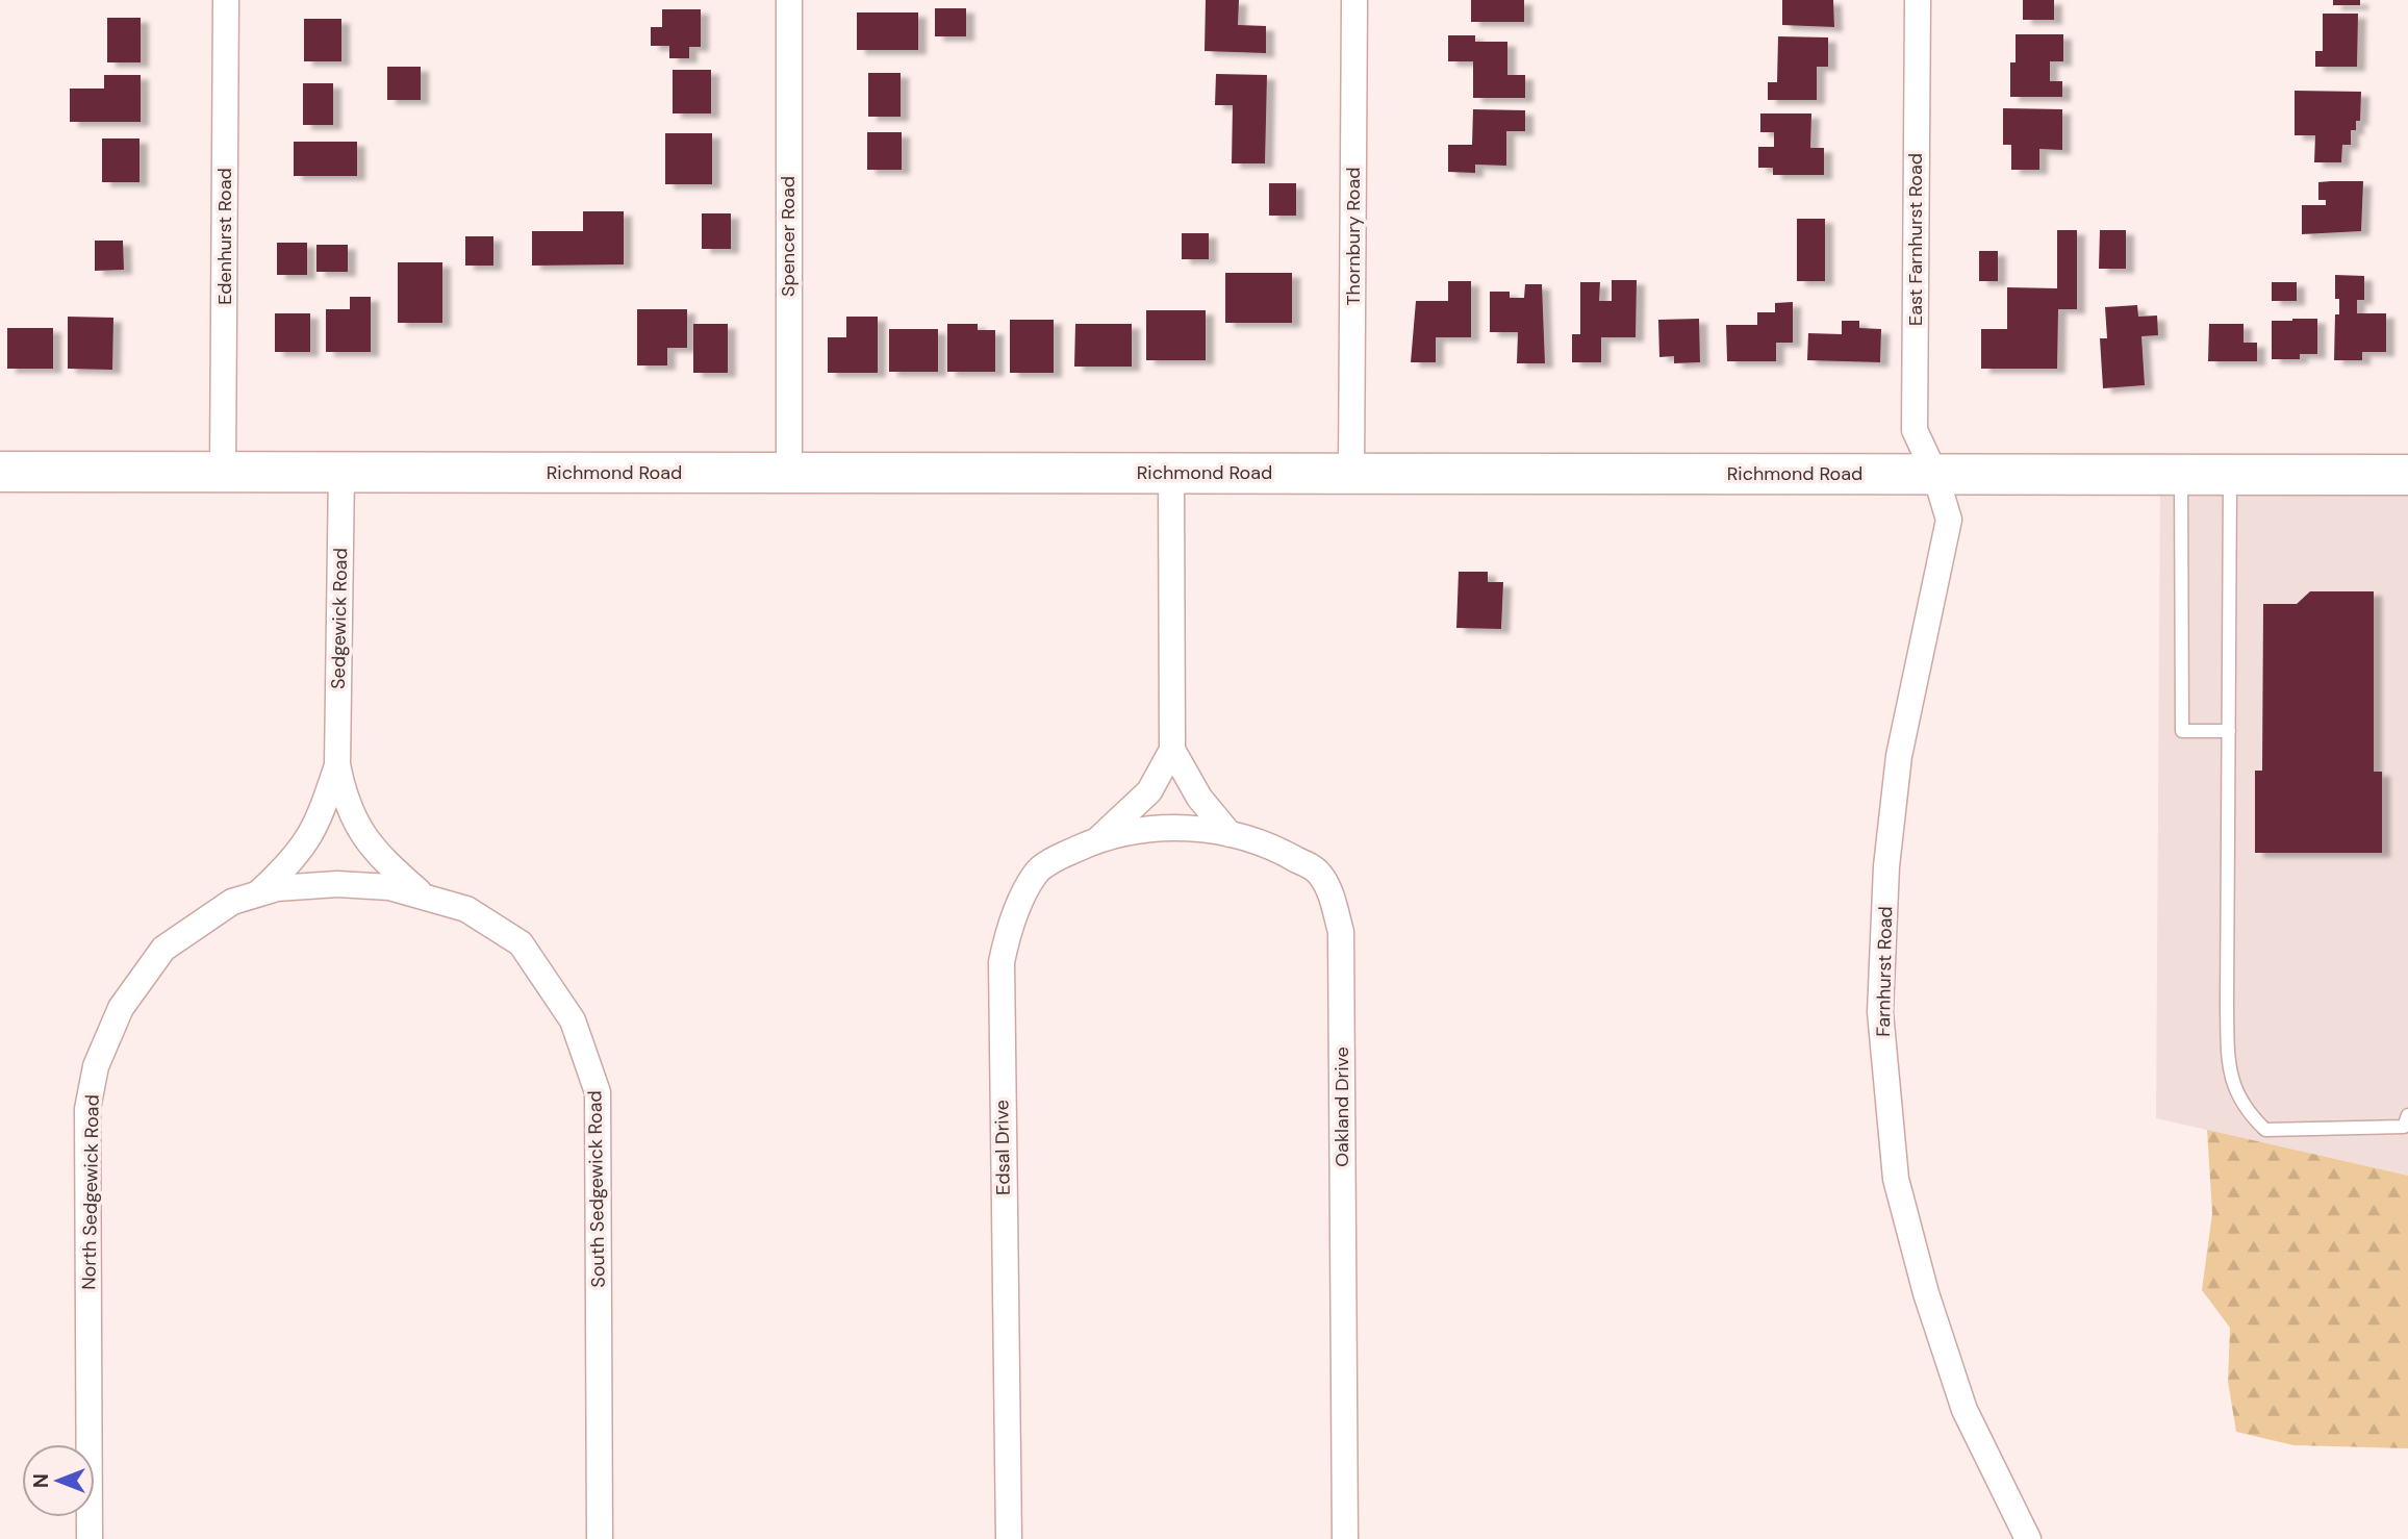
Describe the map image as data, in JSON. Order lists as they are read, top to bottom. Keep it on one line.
{"streets":{"main road":["Richmond Road"],"street":["Edenhurst Road","Spencer Road","Thornbury Road","East Farnhurst Road","Sedgewick Road","Farnhurst Road","Oakland Drive","Edsal Drive","South Sedgewick Road","North Sedgewick Road"]},"crossings":[["Edenhurst Road","Richmond Road"],["Spencer Road","Richmond Road"],["Thornbury Road","Richmond Road"],["East Farnhurst Road","Richmond Road"],["East Farnhurst Road","Farnhurst Road"],["Richmond Road","Sedgewick Road"],["Richmond Road","Farnhurst Road"],["Oakland Drive","Edsal Drive"],["South Sedgewick Road","North Sedgewick Road"]],"north":"left"}
